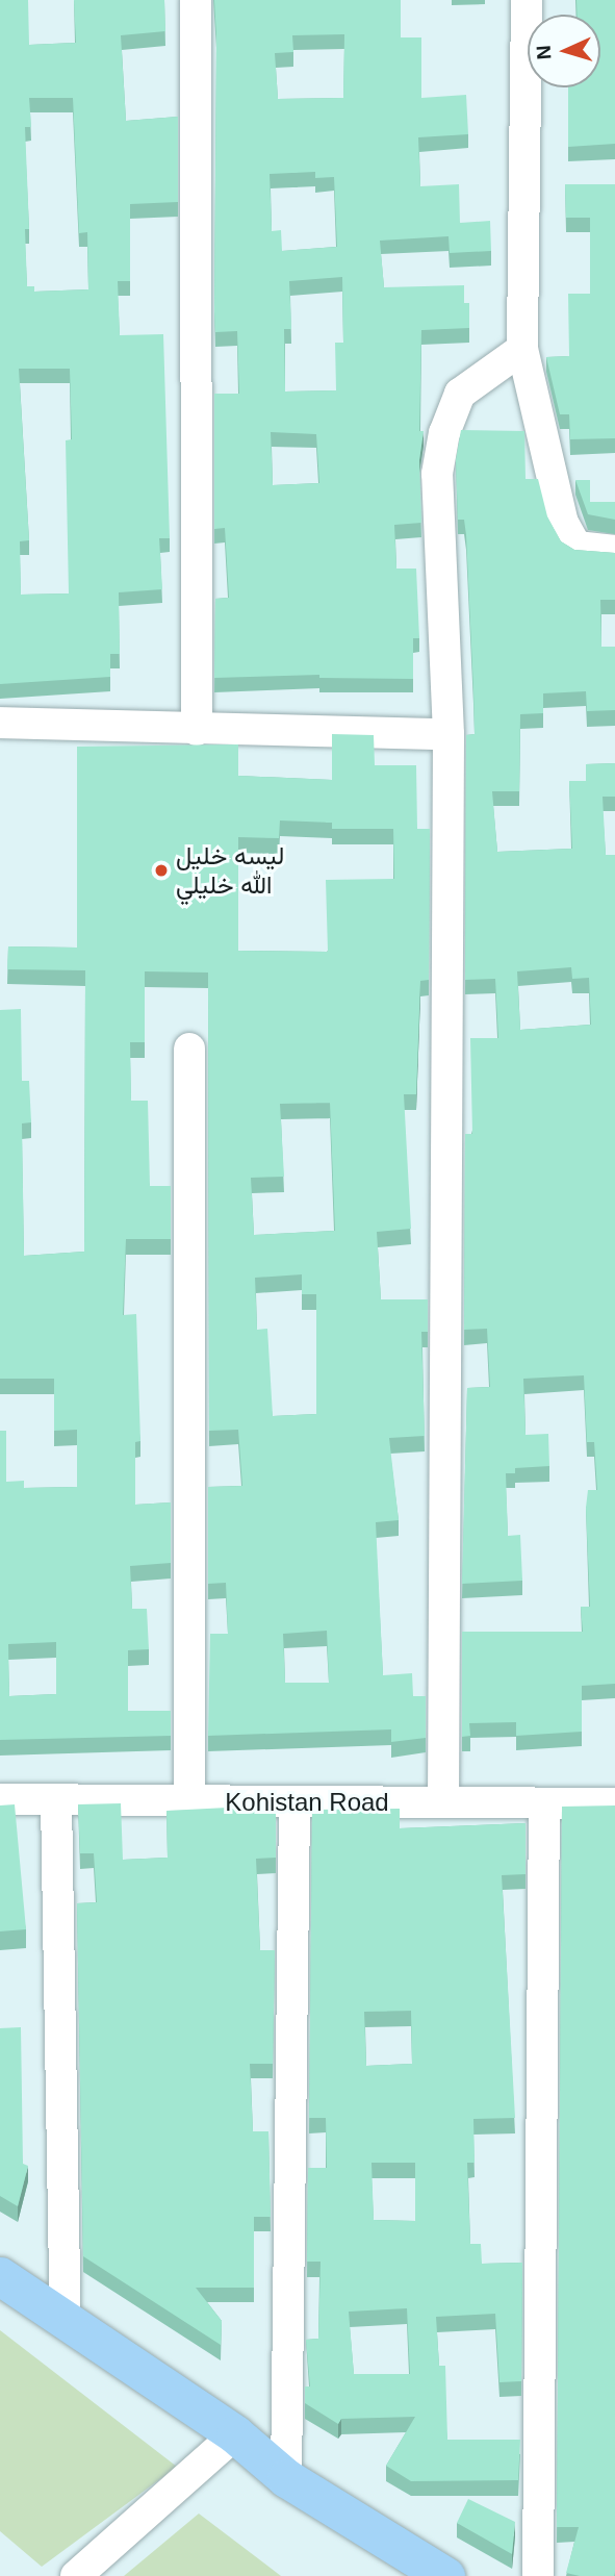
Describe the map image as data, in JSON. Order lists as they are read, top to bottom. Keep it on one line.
{"streets":{"street":["Kohistan Road"]},"places":["ليسه خليل الله خليلي"],"north":"left"}
